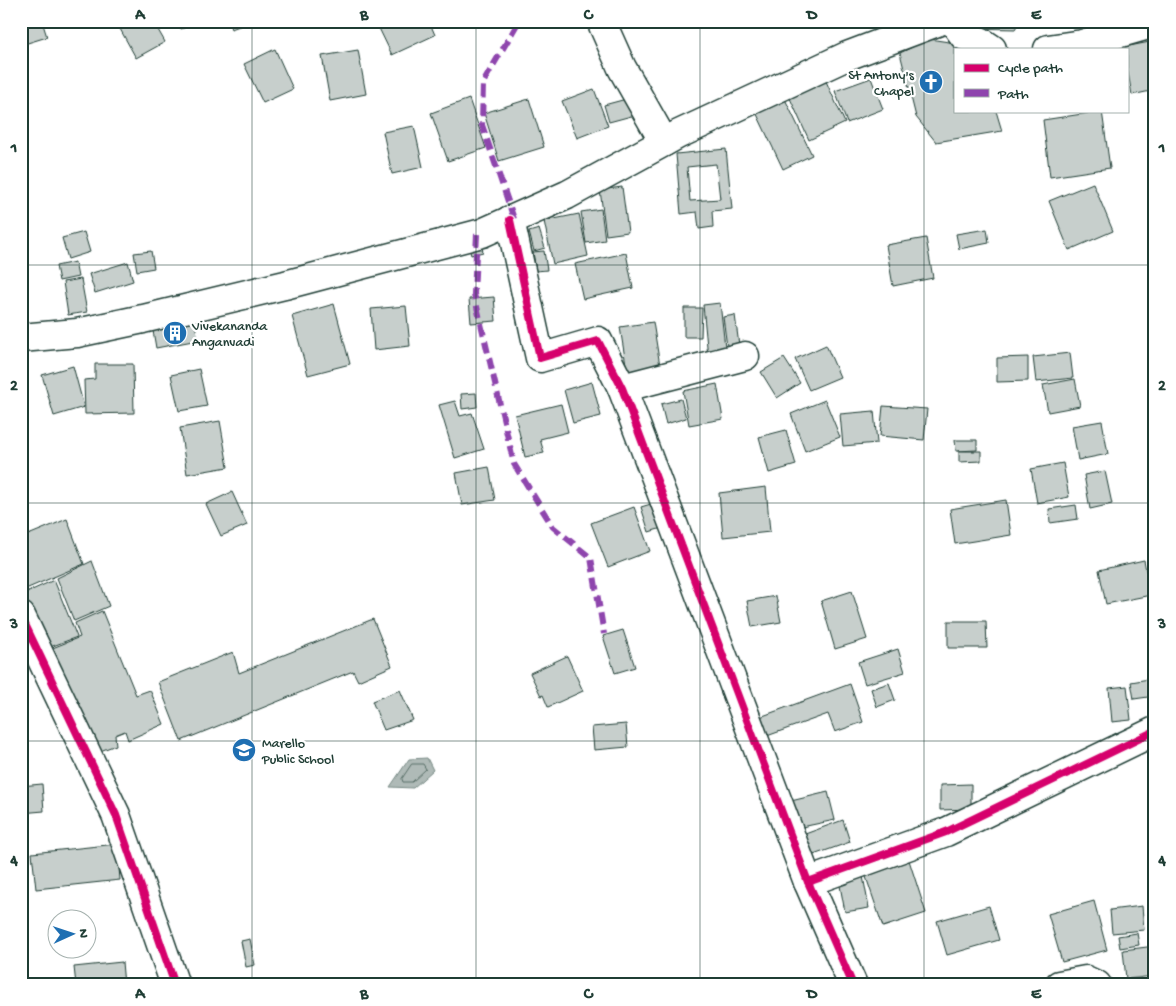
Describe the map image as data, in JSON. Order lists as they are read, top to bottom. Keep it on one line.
{"places":{"church":["St Antony's Chapel"],"building":["Vivekananda Anganvadi"],"school or university":["Marello Public School"]},"legend":["Cycle path","Path"],"north":"right","grid":{"columns":["A","B","C","D","E"],"rows":["1","2","3","4"]}}
